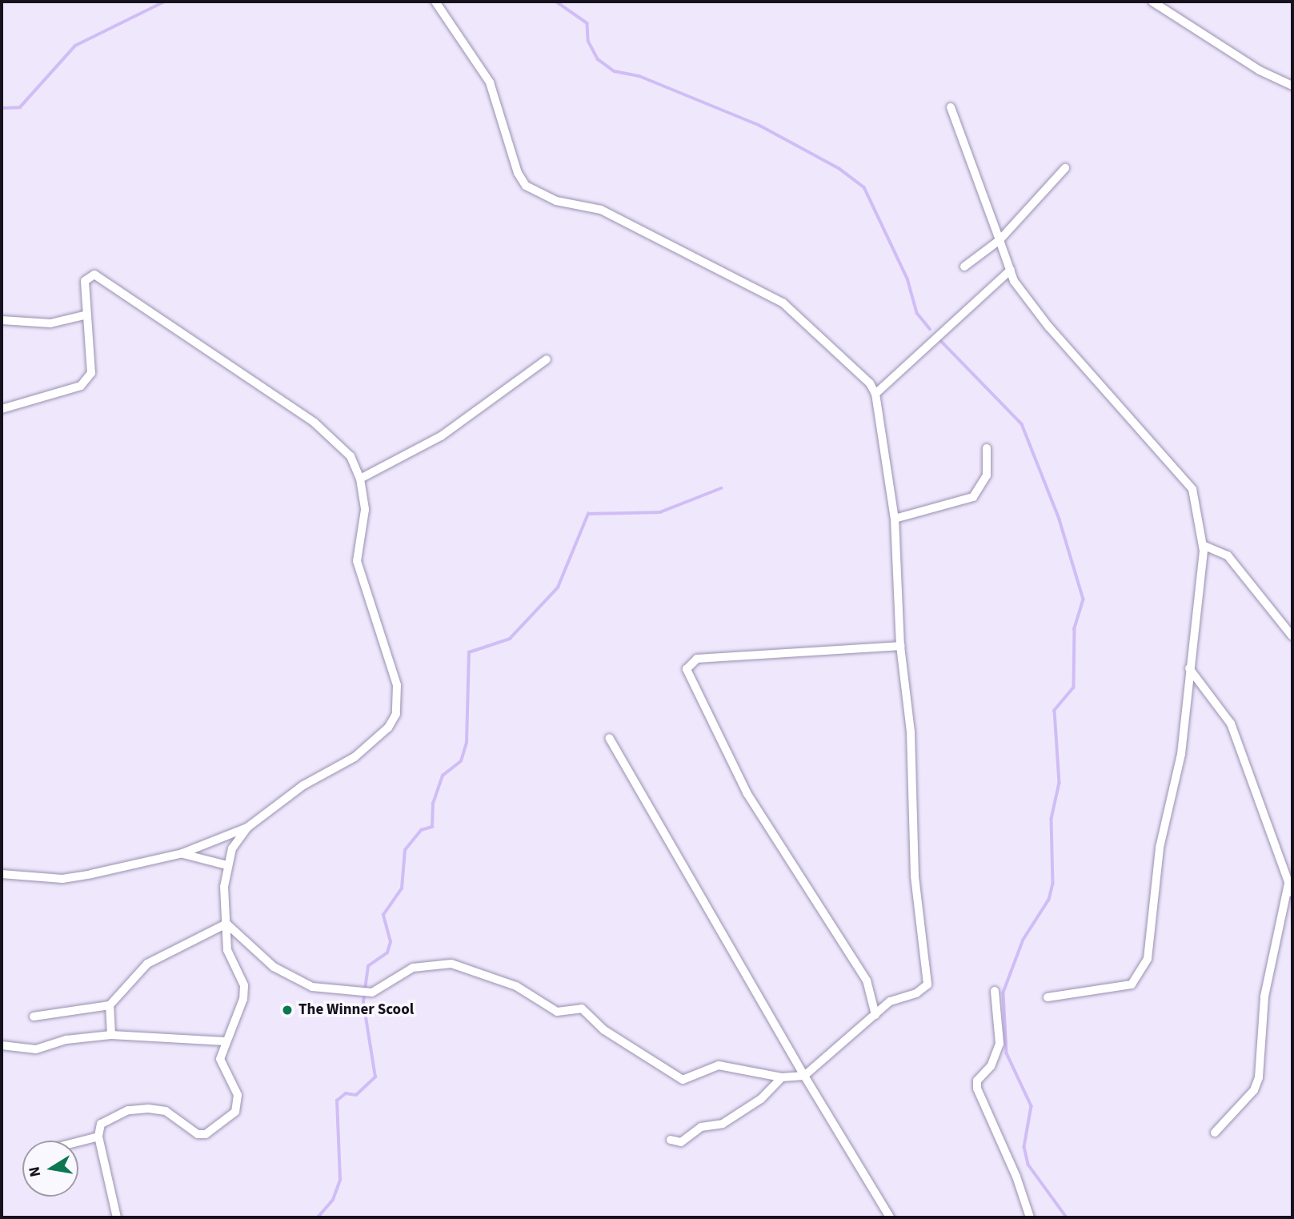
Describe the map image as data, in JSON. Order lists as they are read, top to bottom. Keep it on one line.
{"places":["The Winner Scool"],"north":"left"}
